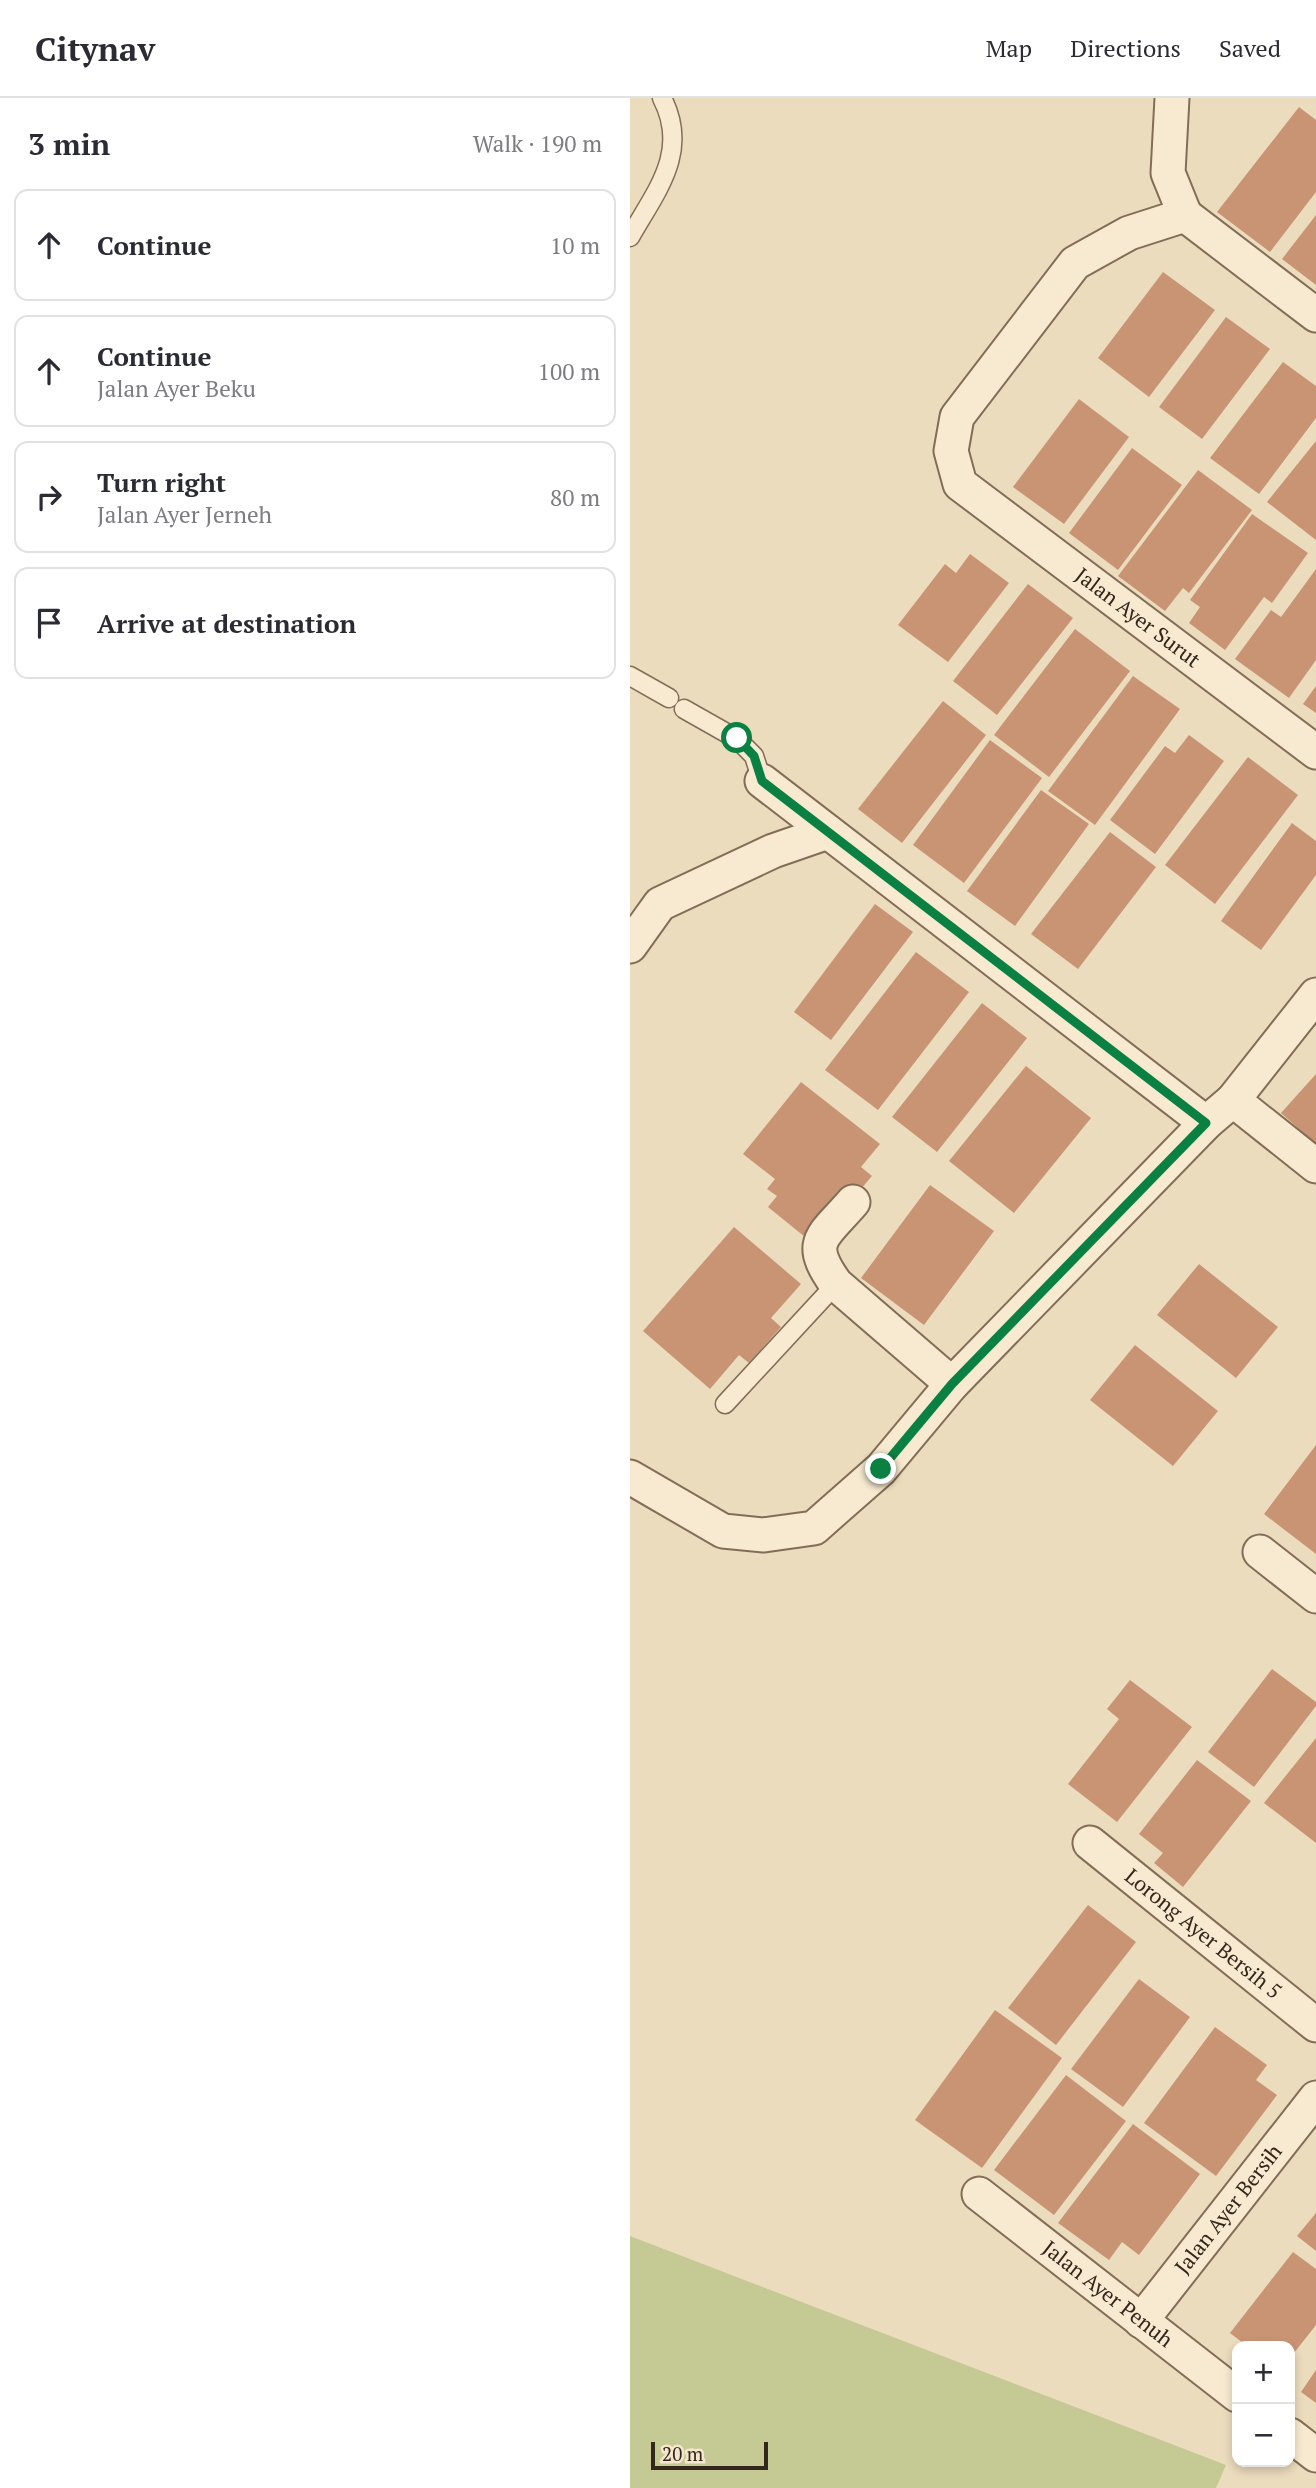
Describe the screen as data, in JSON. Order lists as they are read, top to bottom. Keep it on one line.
{"streets":{"street":["Jalan Ayer Surut","Lorong Ayer Bersih 5","Jalan Ayer Bersih","Jalan Ayer Penuh"]},"crossings":[["Jalan Ayer Bersih","Jalan Ayer Penuh"]],"scale_bar":"20 m","page":{"header":"Citynav","nav":["Map","Directions","Saved"],"heading":["3 min","Walk · 190 m"],"list":[["Continue","10 m"],["Continue","Jalan Ayer Beku","100 m"],["Turn right","Jalan Ayer Jerneh","80 m"],"Arrive at destination"],"map_buttons":["+","−"],"scale":"20 m"}}
